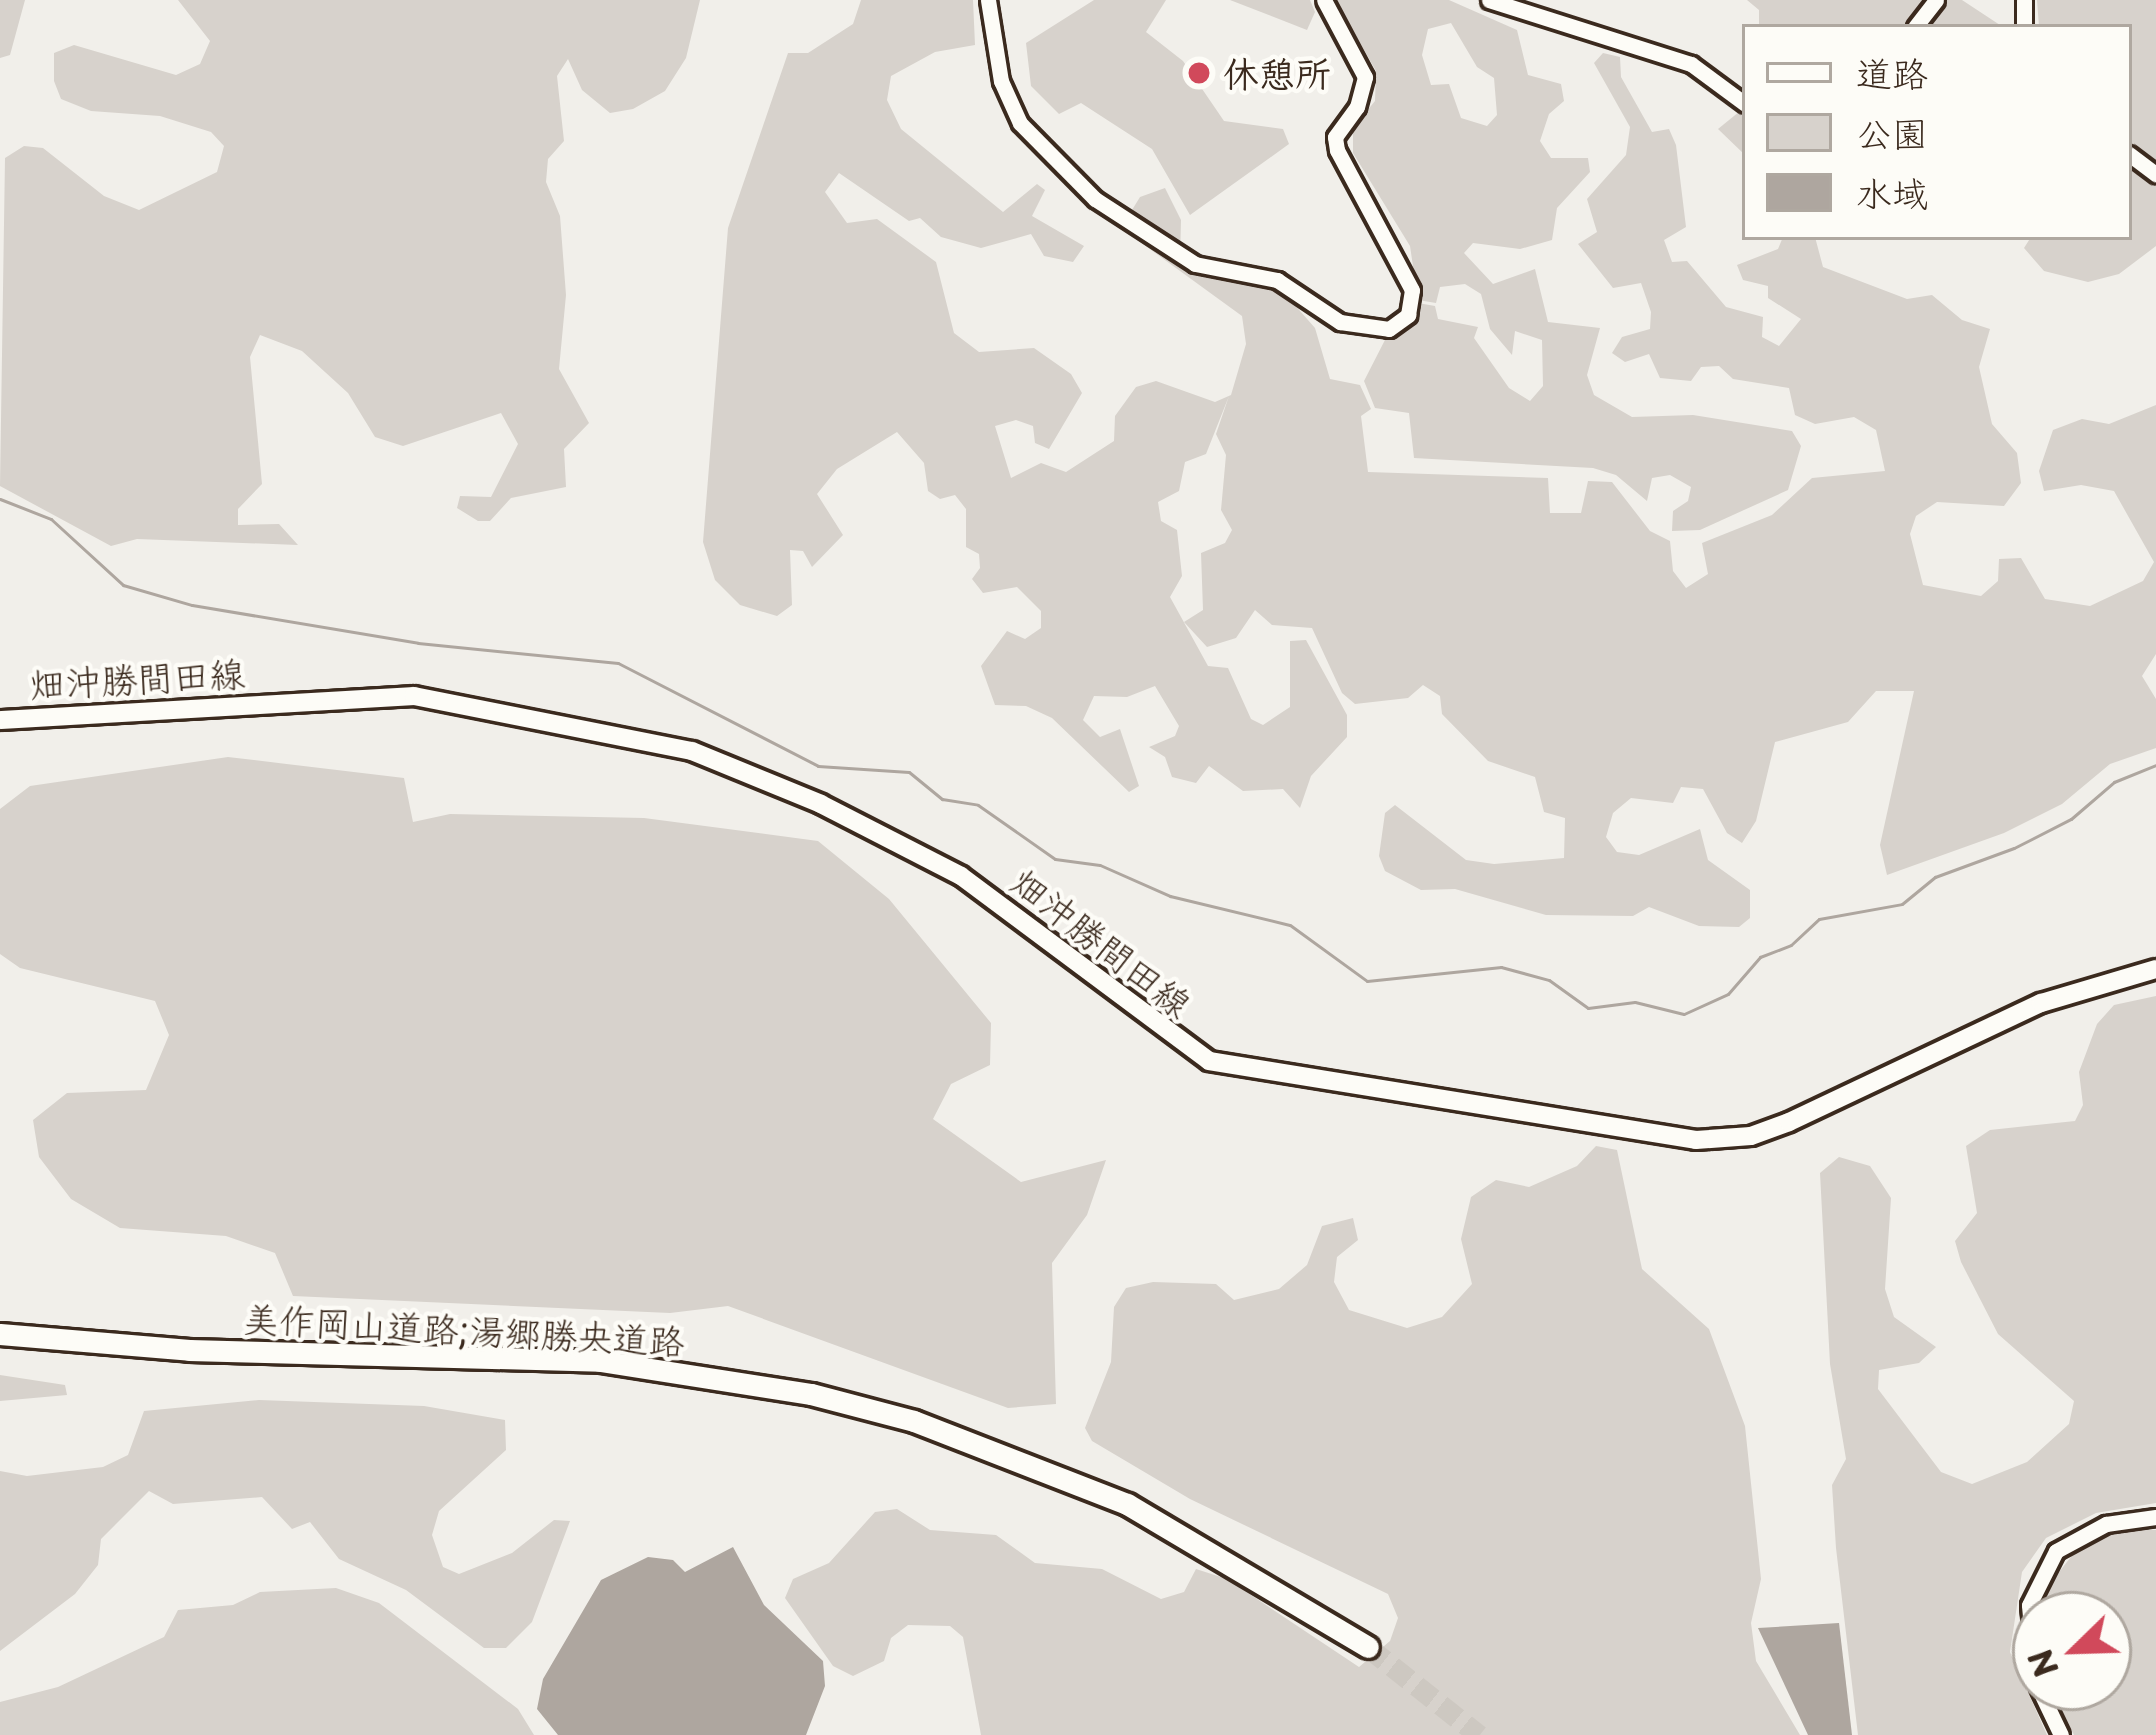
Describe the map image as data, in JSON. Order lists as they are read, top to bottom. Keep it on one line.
{"streets":{"highway":["美作岡山道路;湯郷勝央道路"],"main road":["畑沖勝間田線"]},"places":["休憩所"],"legend":["道路","公園","水域"],"north":"bottom left"}
